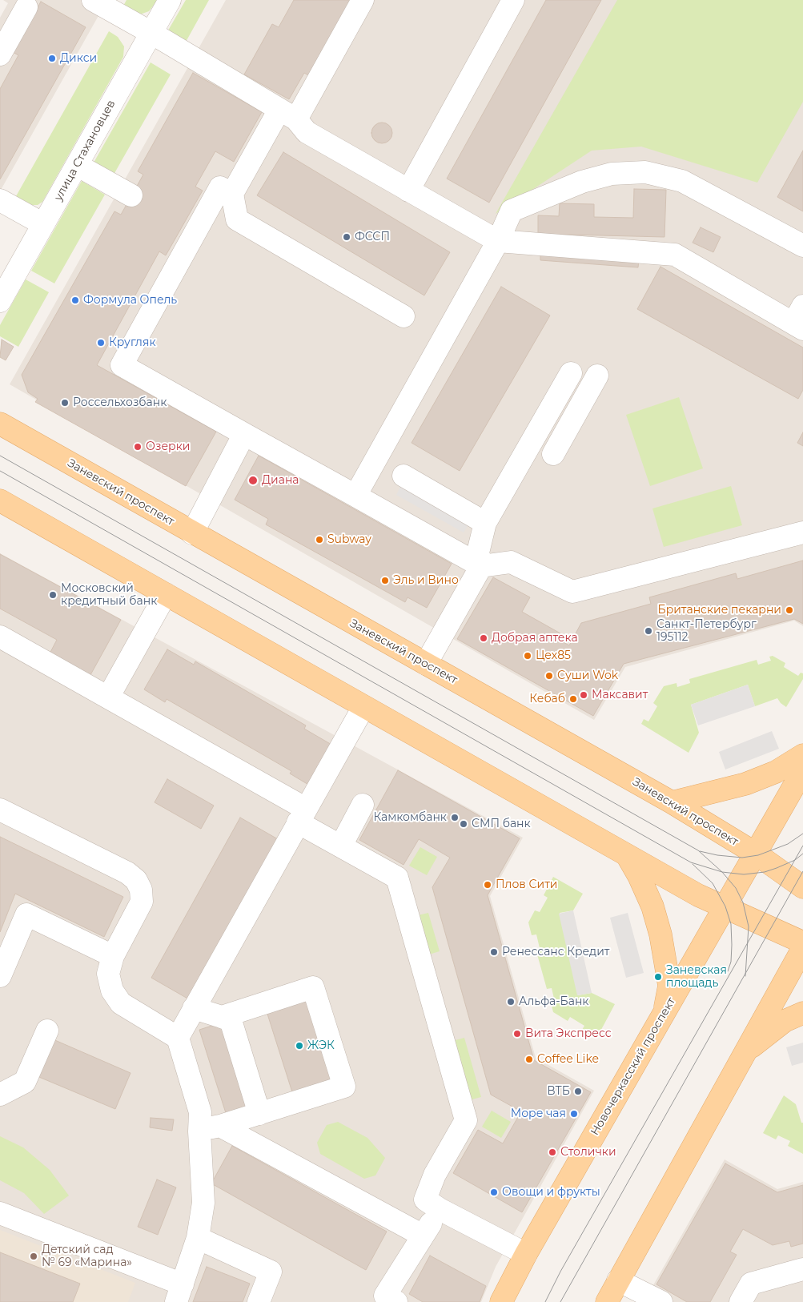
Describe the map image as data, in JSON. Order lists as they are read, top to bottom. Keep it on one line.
{"streets":{"main road":["Заневский проспект","Новочеркасский проспект"],"street":["улица Стахановцев"]},"crossings":[["Заневский проспект","Новочеркасский проспект"]],"places":["Дикси","ФССП","Формула Опель","Кругляк","Россельхозбанк","Озерки","Диана","Subway","Эль и Вино","Московский кредитный банк","Британские пекарни","Санкт-Петербург 195112","Добрая аптека","Цех85","Суши Wok","Максавит","Кебаб","Камкомбанк","СМП банк","Плов Сити","Ренессанс Кредит","Заневская площадь","Альфа-Банк","Вита Экспресс","ЖЭК","Coffee Like","ВТБ","Море чая","Столички","Овощи и фрукты","Детский сад № 69 «Марина»"]}
